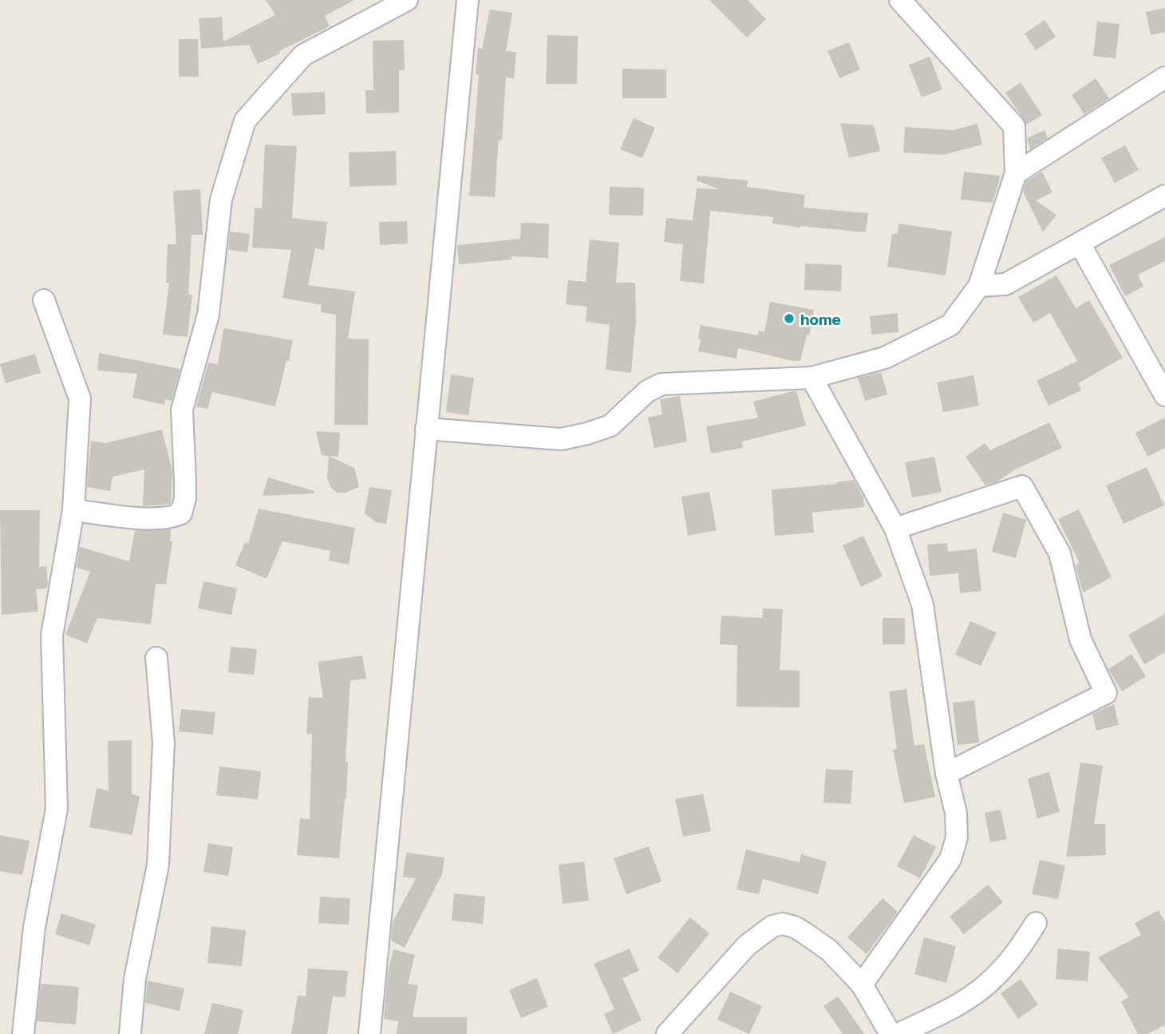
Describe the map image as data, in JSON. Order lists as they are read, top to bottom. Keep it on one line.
{"places":["home"]}
